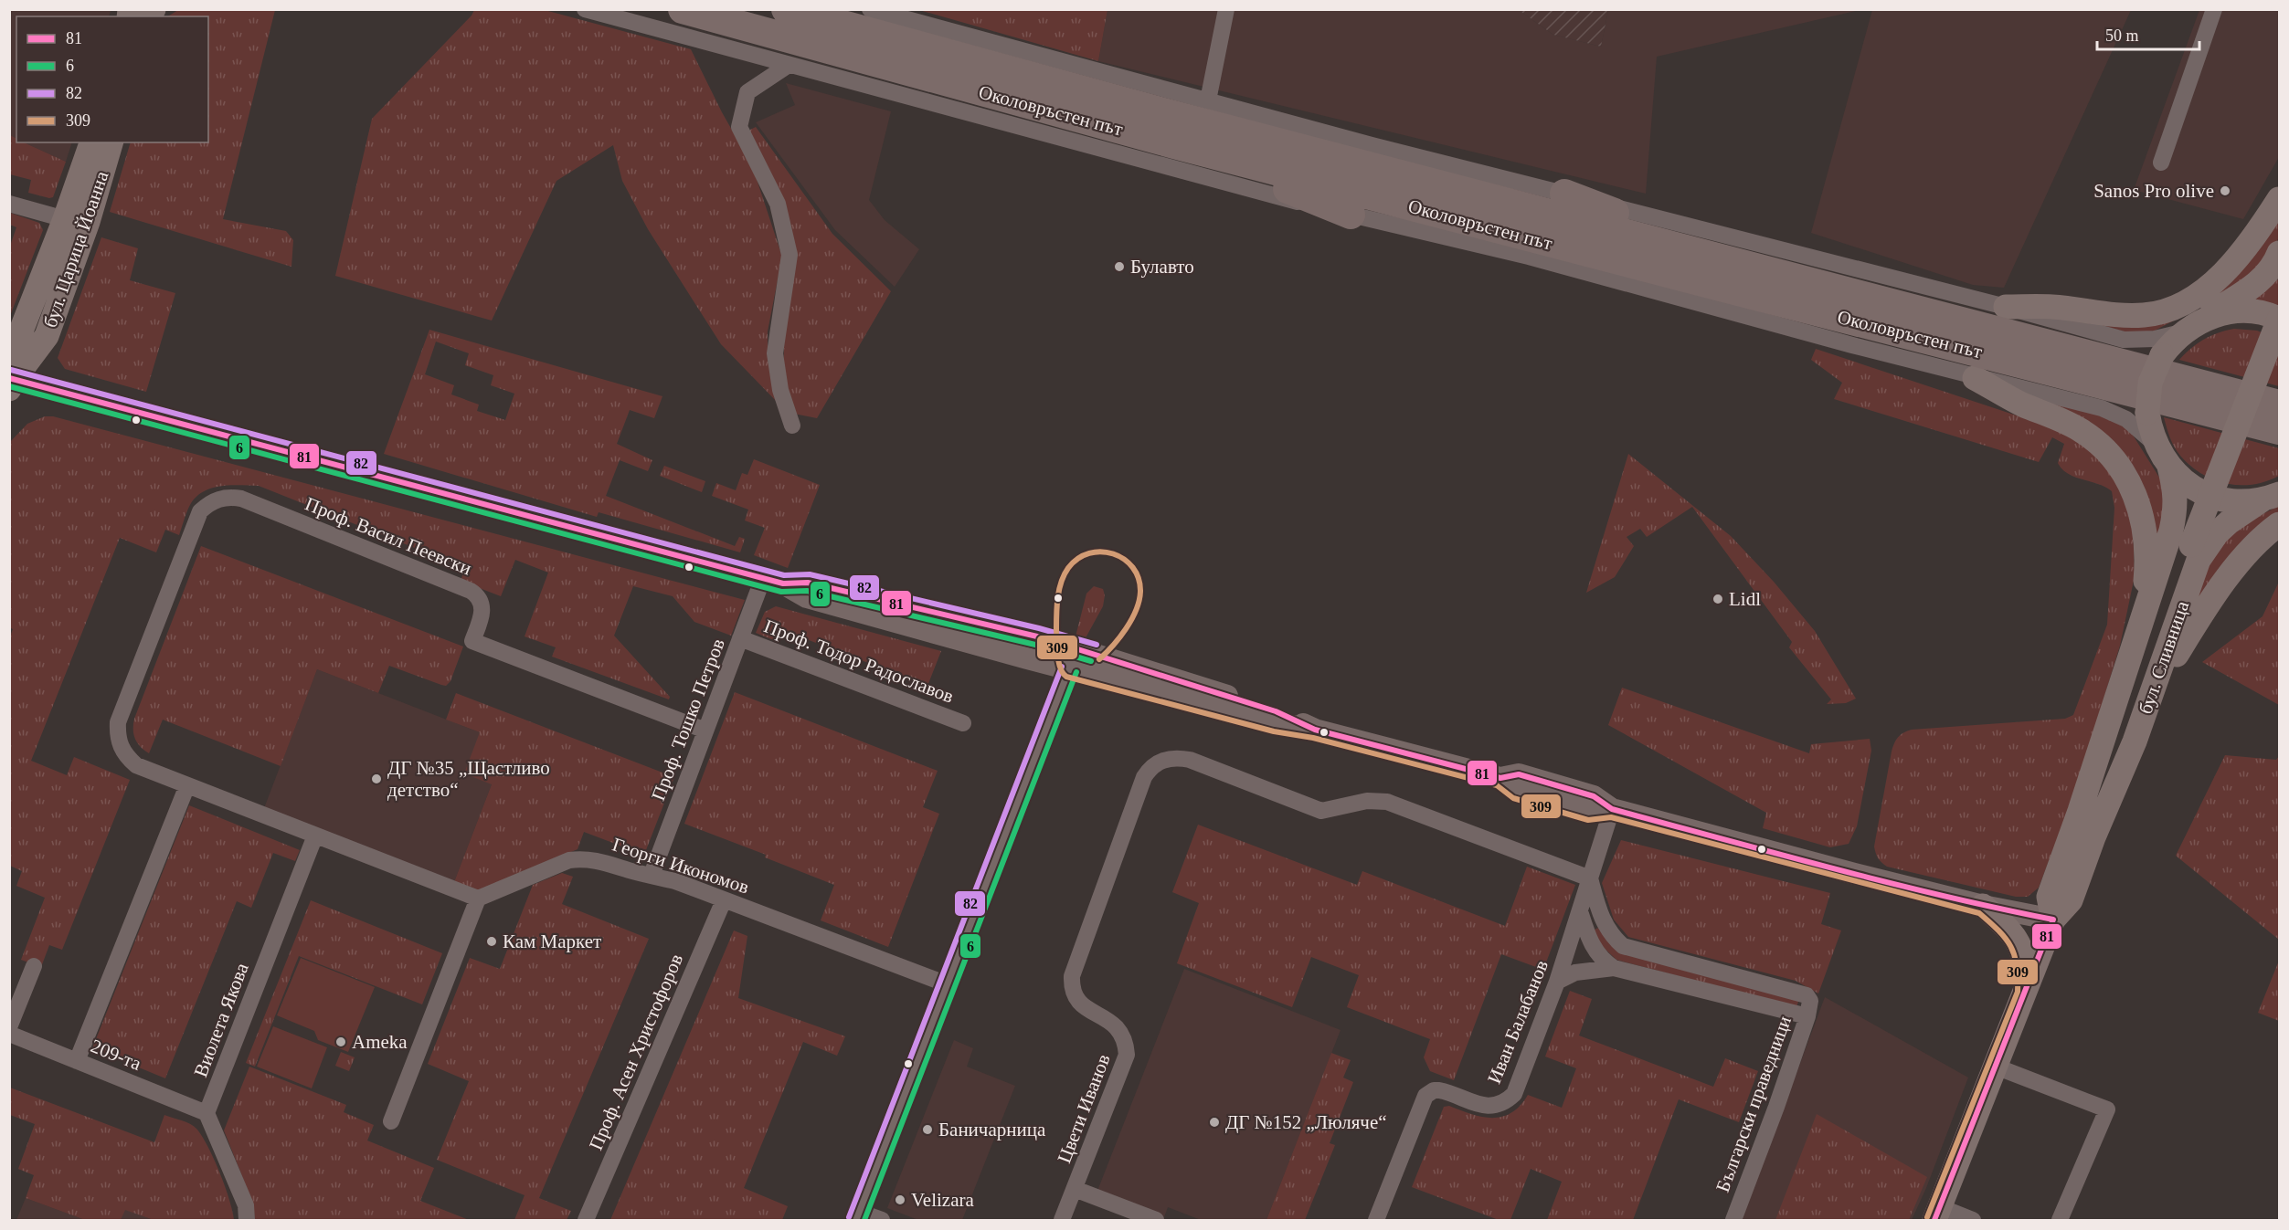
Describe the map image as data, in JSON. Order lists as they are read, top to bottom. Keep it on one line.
{"streets":{"highway":["Околовръстен път"],"main road":["бул. Царица Йоанна","бул. Сливница"],"street":["Проф. Васил Пеевски","Проф. Тодор Радославов","Проф. Тошко Петров","Георги Икономов","Виолета Якова","Иван Балабанов","Проф. Асен Христофоров","209-та","Български праведници","Цвети Иванов"]},"crossings":[["Проф. Васил Пеевски","Проф. Тошко Петров"],["Проф. Тодор Радославов","Проф. Тошко Петров"],["Проф. Тошко Петров","Георги Икономов"],["Георги Икономов","Проф. Асен Христофоров"],["Виолета Якова","209-та"],["Иван Балабанов","Цвети Иванов"]],"places":["Sanos Pro olive","Булавто","Lidl","ДГ №35 „Щастливо детство“","Кам Маркет","Ameka","ДГ №152 „Люляче“","Баничарница","Velizara"],"lines":["transit line 82","transit line 81","transit line 6","transit line 309"],"legend":["81","6","82","309"],"scale_bar":"50 m"}
